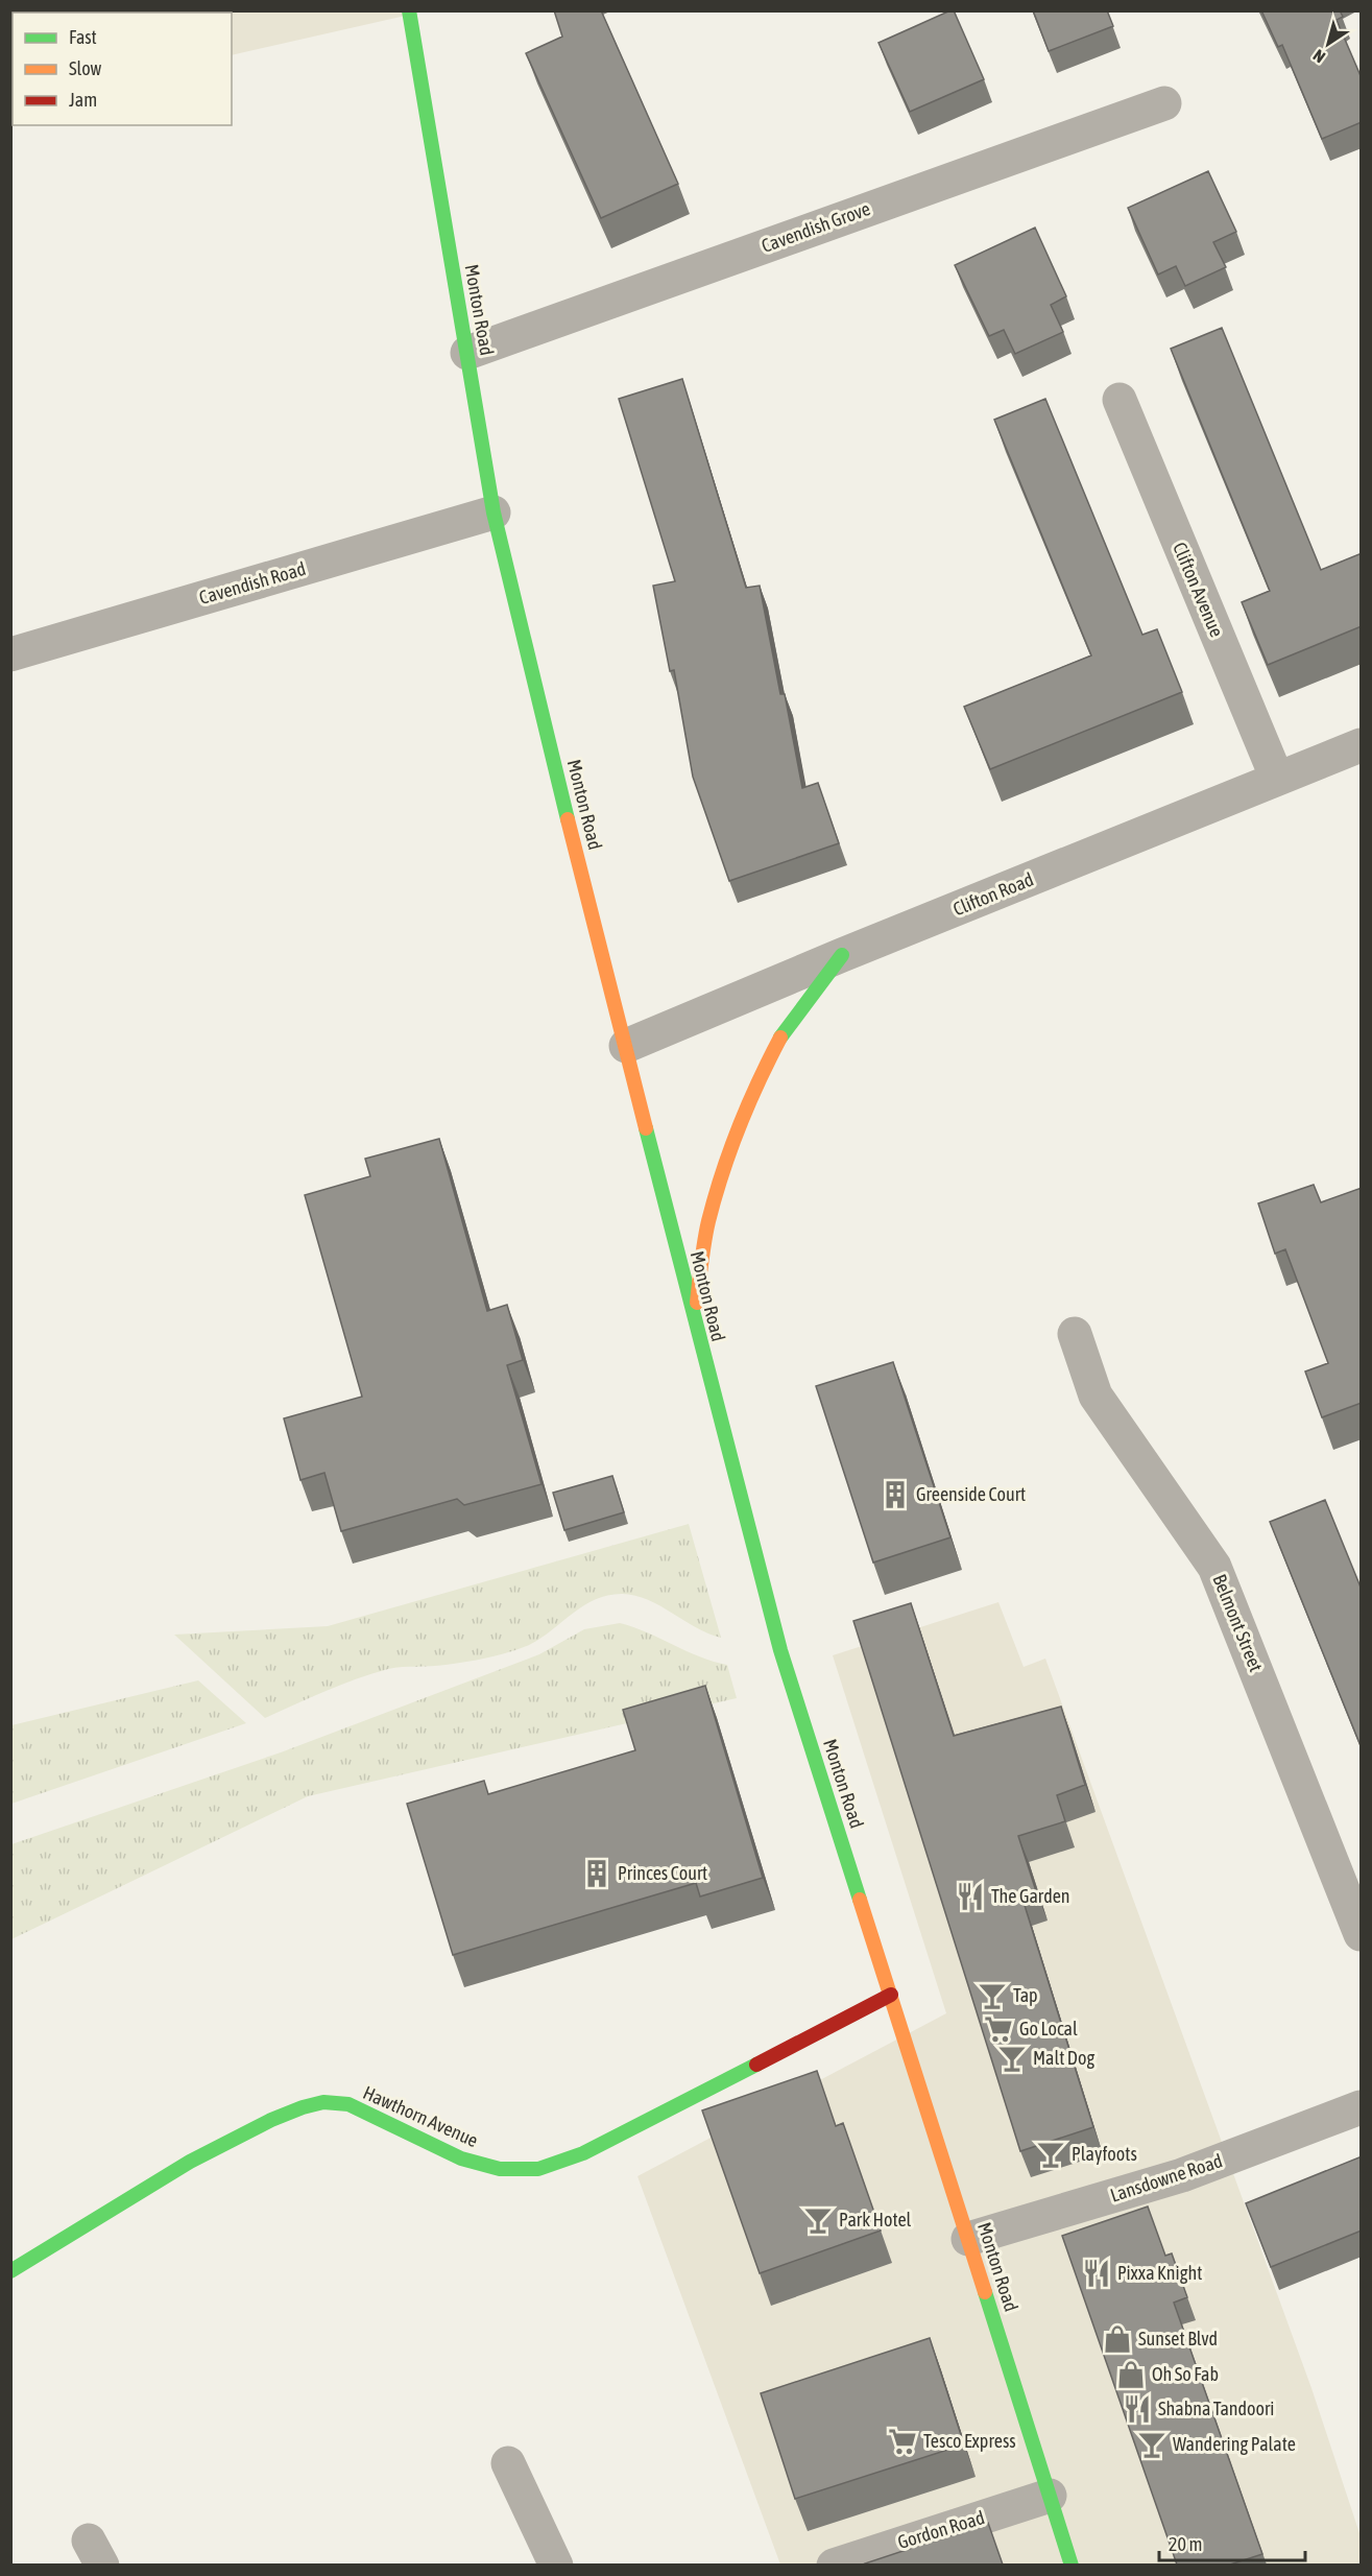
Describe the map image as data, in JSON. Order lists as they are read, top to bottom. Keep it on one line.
{"streets":{"main road":["Monton Road","Hawthorn Avenue"],"street":["Cavendish Grove","Cavendish Road","Clifton Avenue","Clifton Road","Belmont Street","Lansdowne Road","Gordon Road"]},"crossings":[["Cavendish Grove","Monton Road"],["Monton Road","Cavendish Road"],["Monton Road","Clifton Road"],["Monton Road","Hawthorn Avenue"],["Monton Road","Lansdowne Road"],["Monton Road","Gordon Road"],["Clifton Avenue","Clifton Road"]],"places":{"building":["Greenside Court","Princes Court"],"restaurant":["The Garden","Pixxa Knight","Shabna Tandoori"],"bar":["Tap","Malt Dog","Playfoots","Park Hotel","Wandering Palate"],"supermarket":["Go Local","Tesco Express"],"shop":["Sunset Blvd","Oh So Fab"]},"legend":["Fast","Slow","Jam"],"scale_bar":"20 m","north":"bottom left"}
